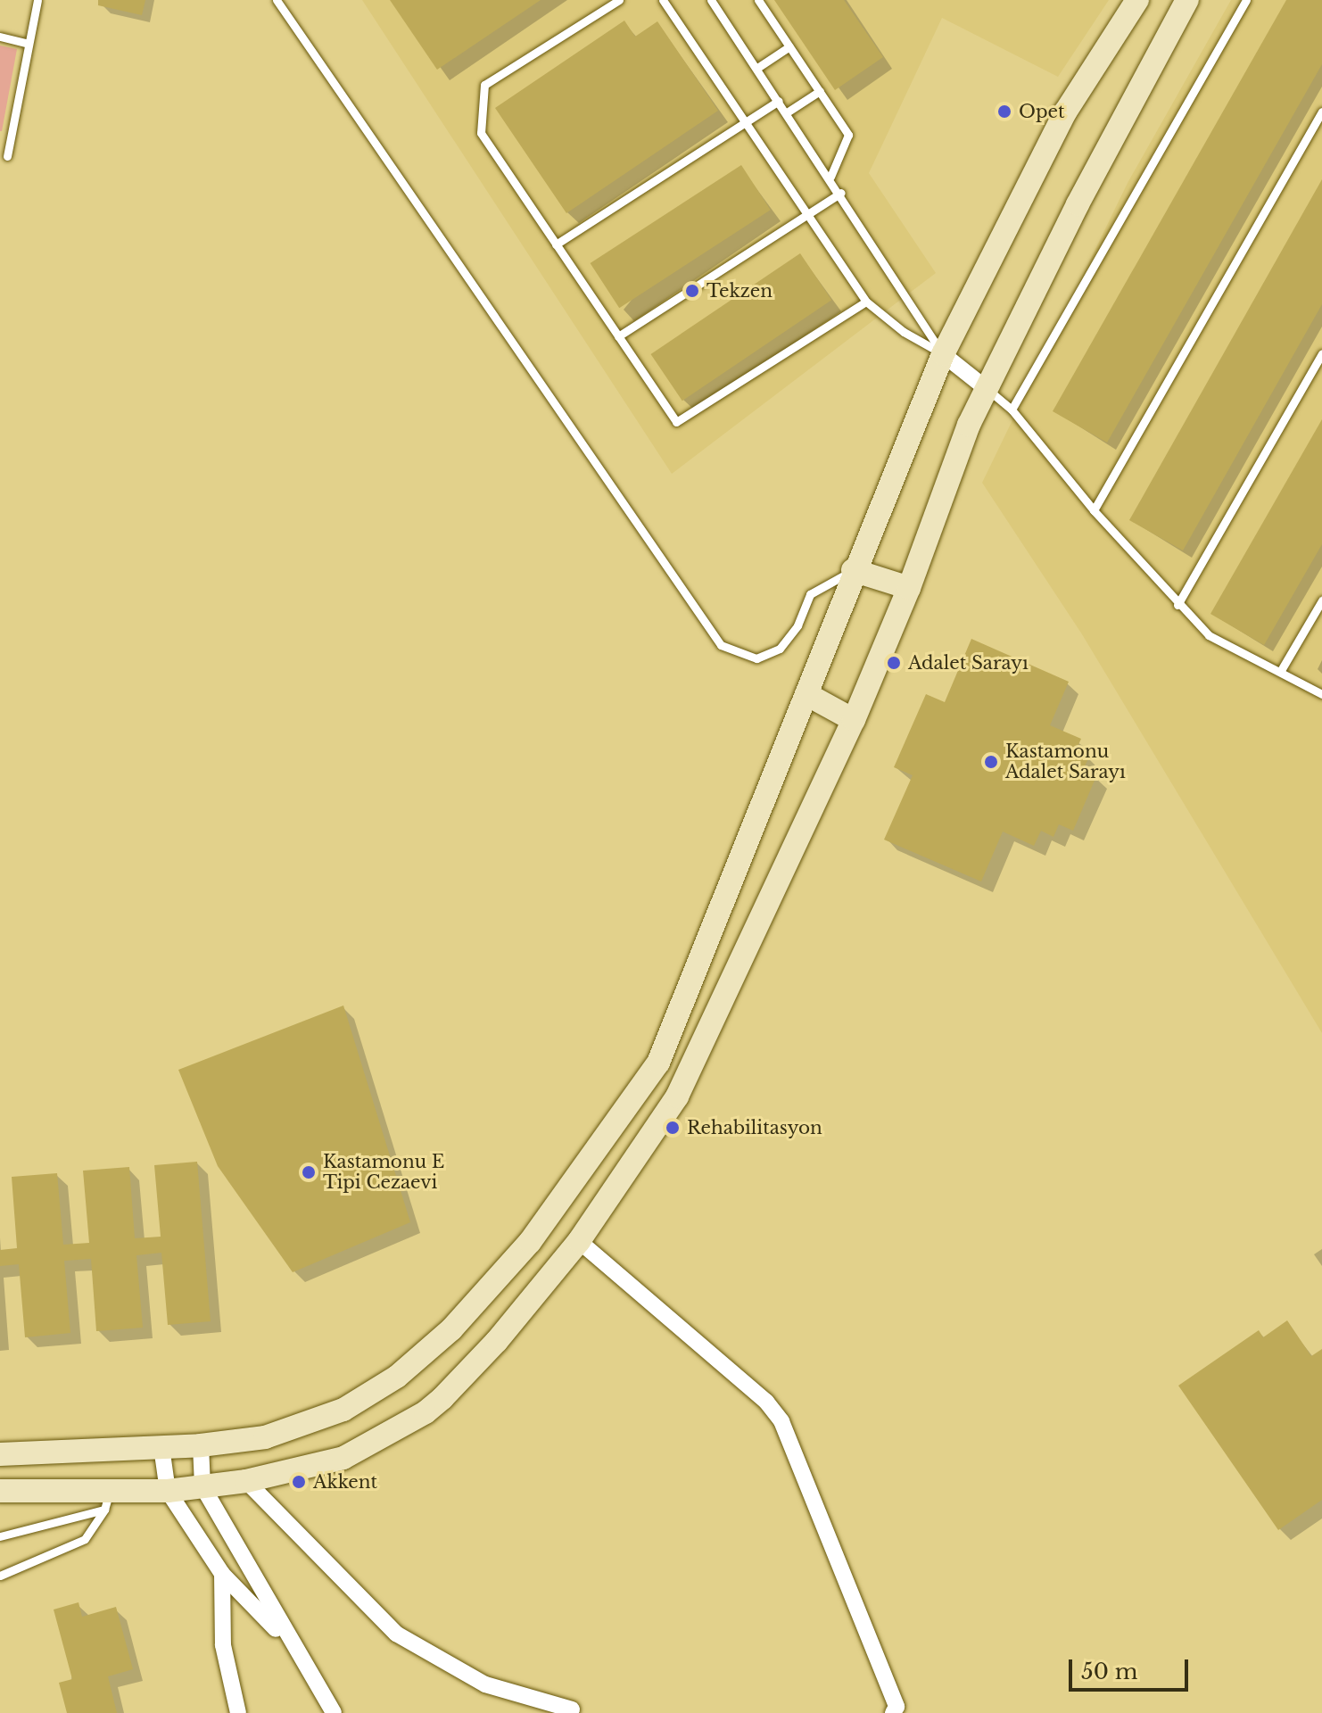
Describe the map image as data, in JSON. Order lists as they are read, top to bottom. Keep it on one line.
{"places":["Opet","Tekzen","Adalet Sarayı","Kastamonu Adalet Sarayı","Rehabilitasyon","Kastamonu E Tipi Cezaevi","Akkent"],"scale_bar":"50 m"}
